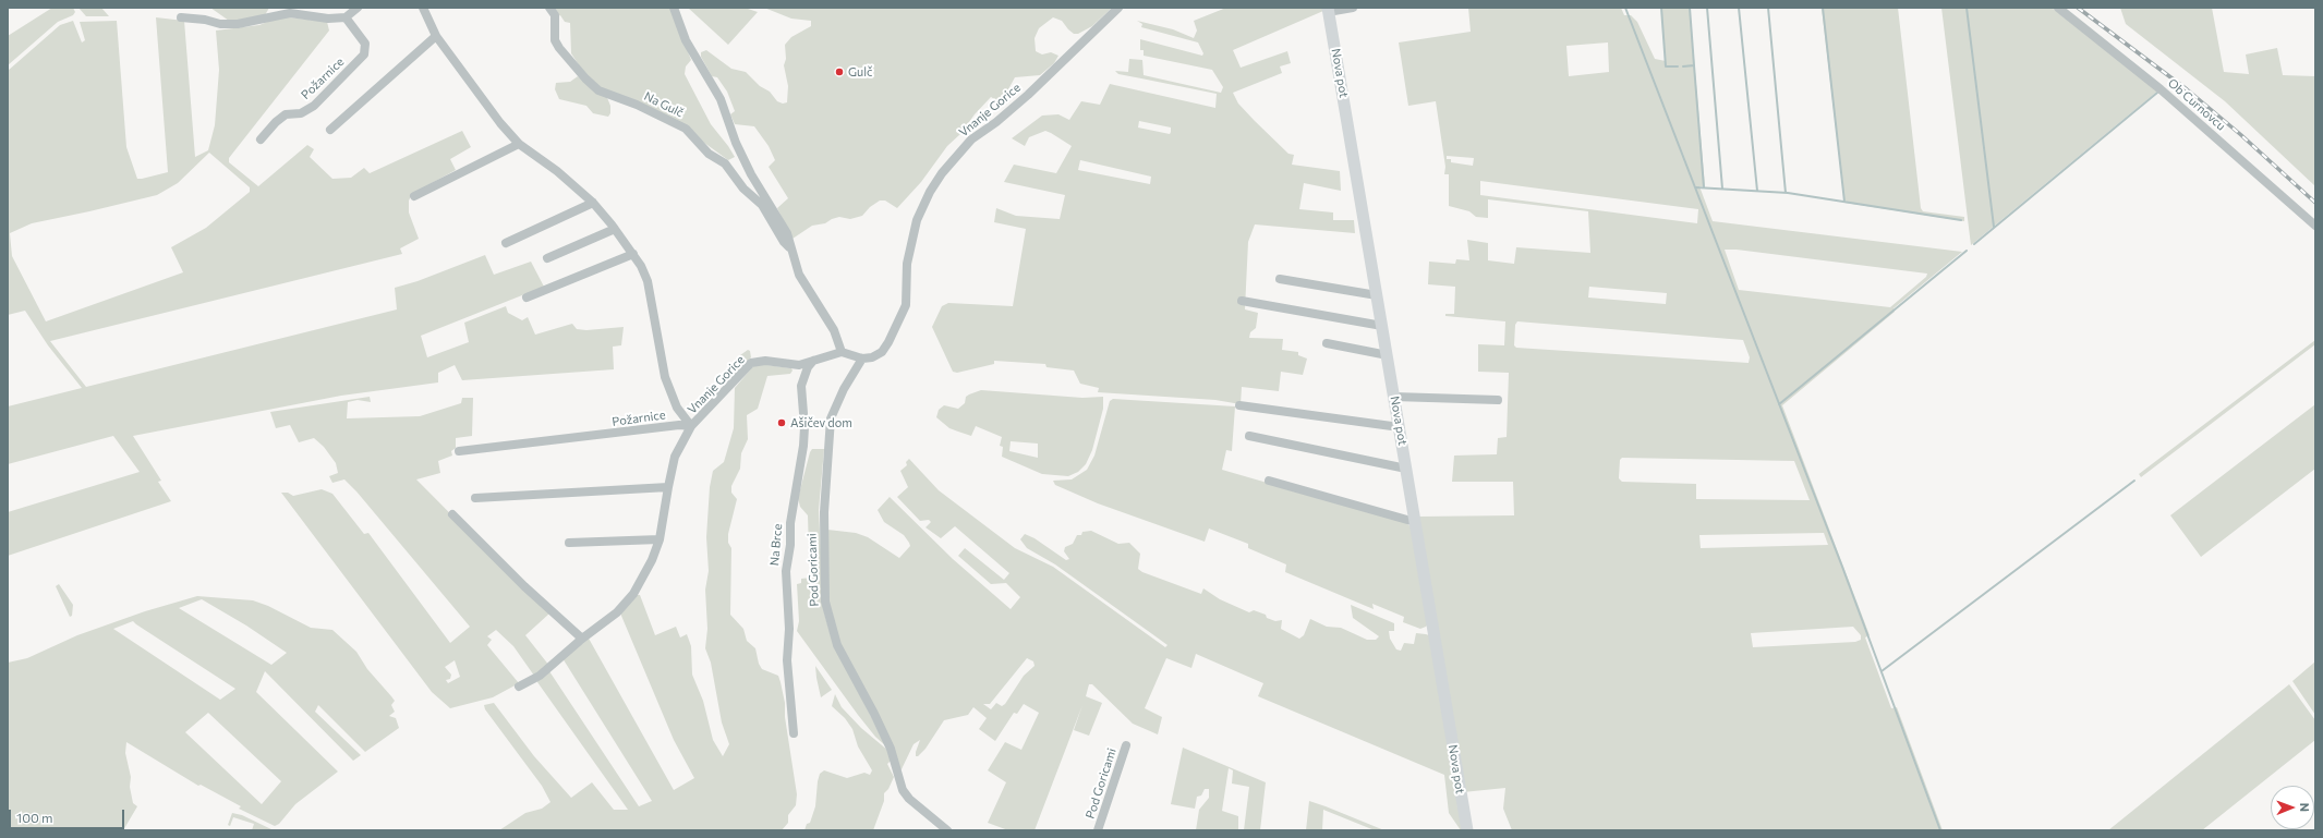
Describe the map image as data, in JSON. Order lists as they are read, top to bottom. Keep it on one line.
{"streets":{"street":["Nova pot","Požarnice","Na Gulč","Ob Curnovcu","Vnanje Gorice","Na Brce","Pod Goricami"]},"crossings":[["Požarnice","Vnanje Gorice"],["Na Gulč","Vnanje Gorice"],["Vnanje Gorice","Na Brce"],["Vnanje Gorice","Pod Goricami"]],"places":["Gulč","Ašičev dom"],"scale_bar":"100 m","north":"right"}
